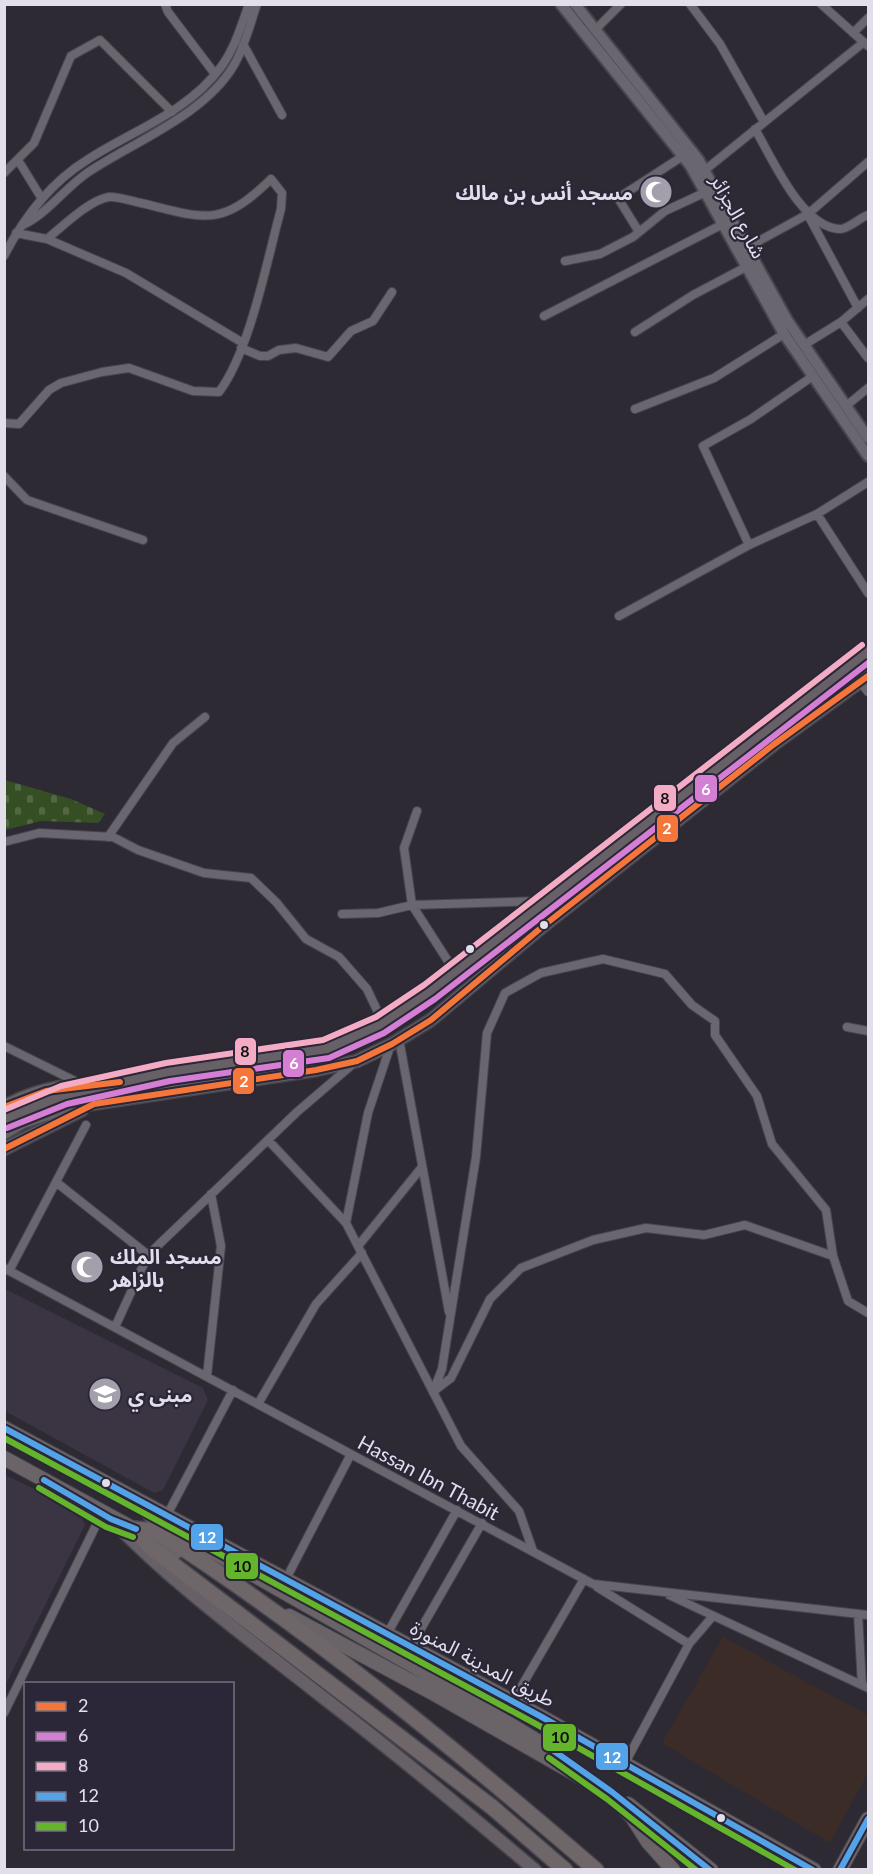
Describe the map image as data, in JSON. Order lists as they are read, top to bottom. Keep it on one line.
{"streets":{"highway":["طريق المدينة المنورة"],"street":["شارع الجزائر","Hassan Ibn Thabit"]},"places":{"mosque":["مسجد أنس بن مالك","مسجد الملك بالزاهر"],"school or university":["مبنى ي"]},"lines":["transit line 8","transit line 6","transit line 2","transit line 12","transit line 10"],"legend":["2","6","8","12","10"]}
